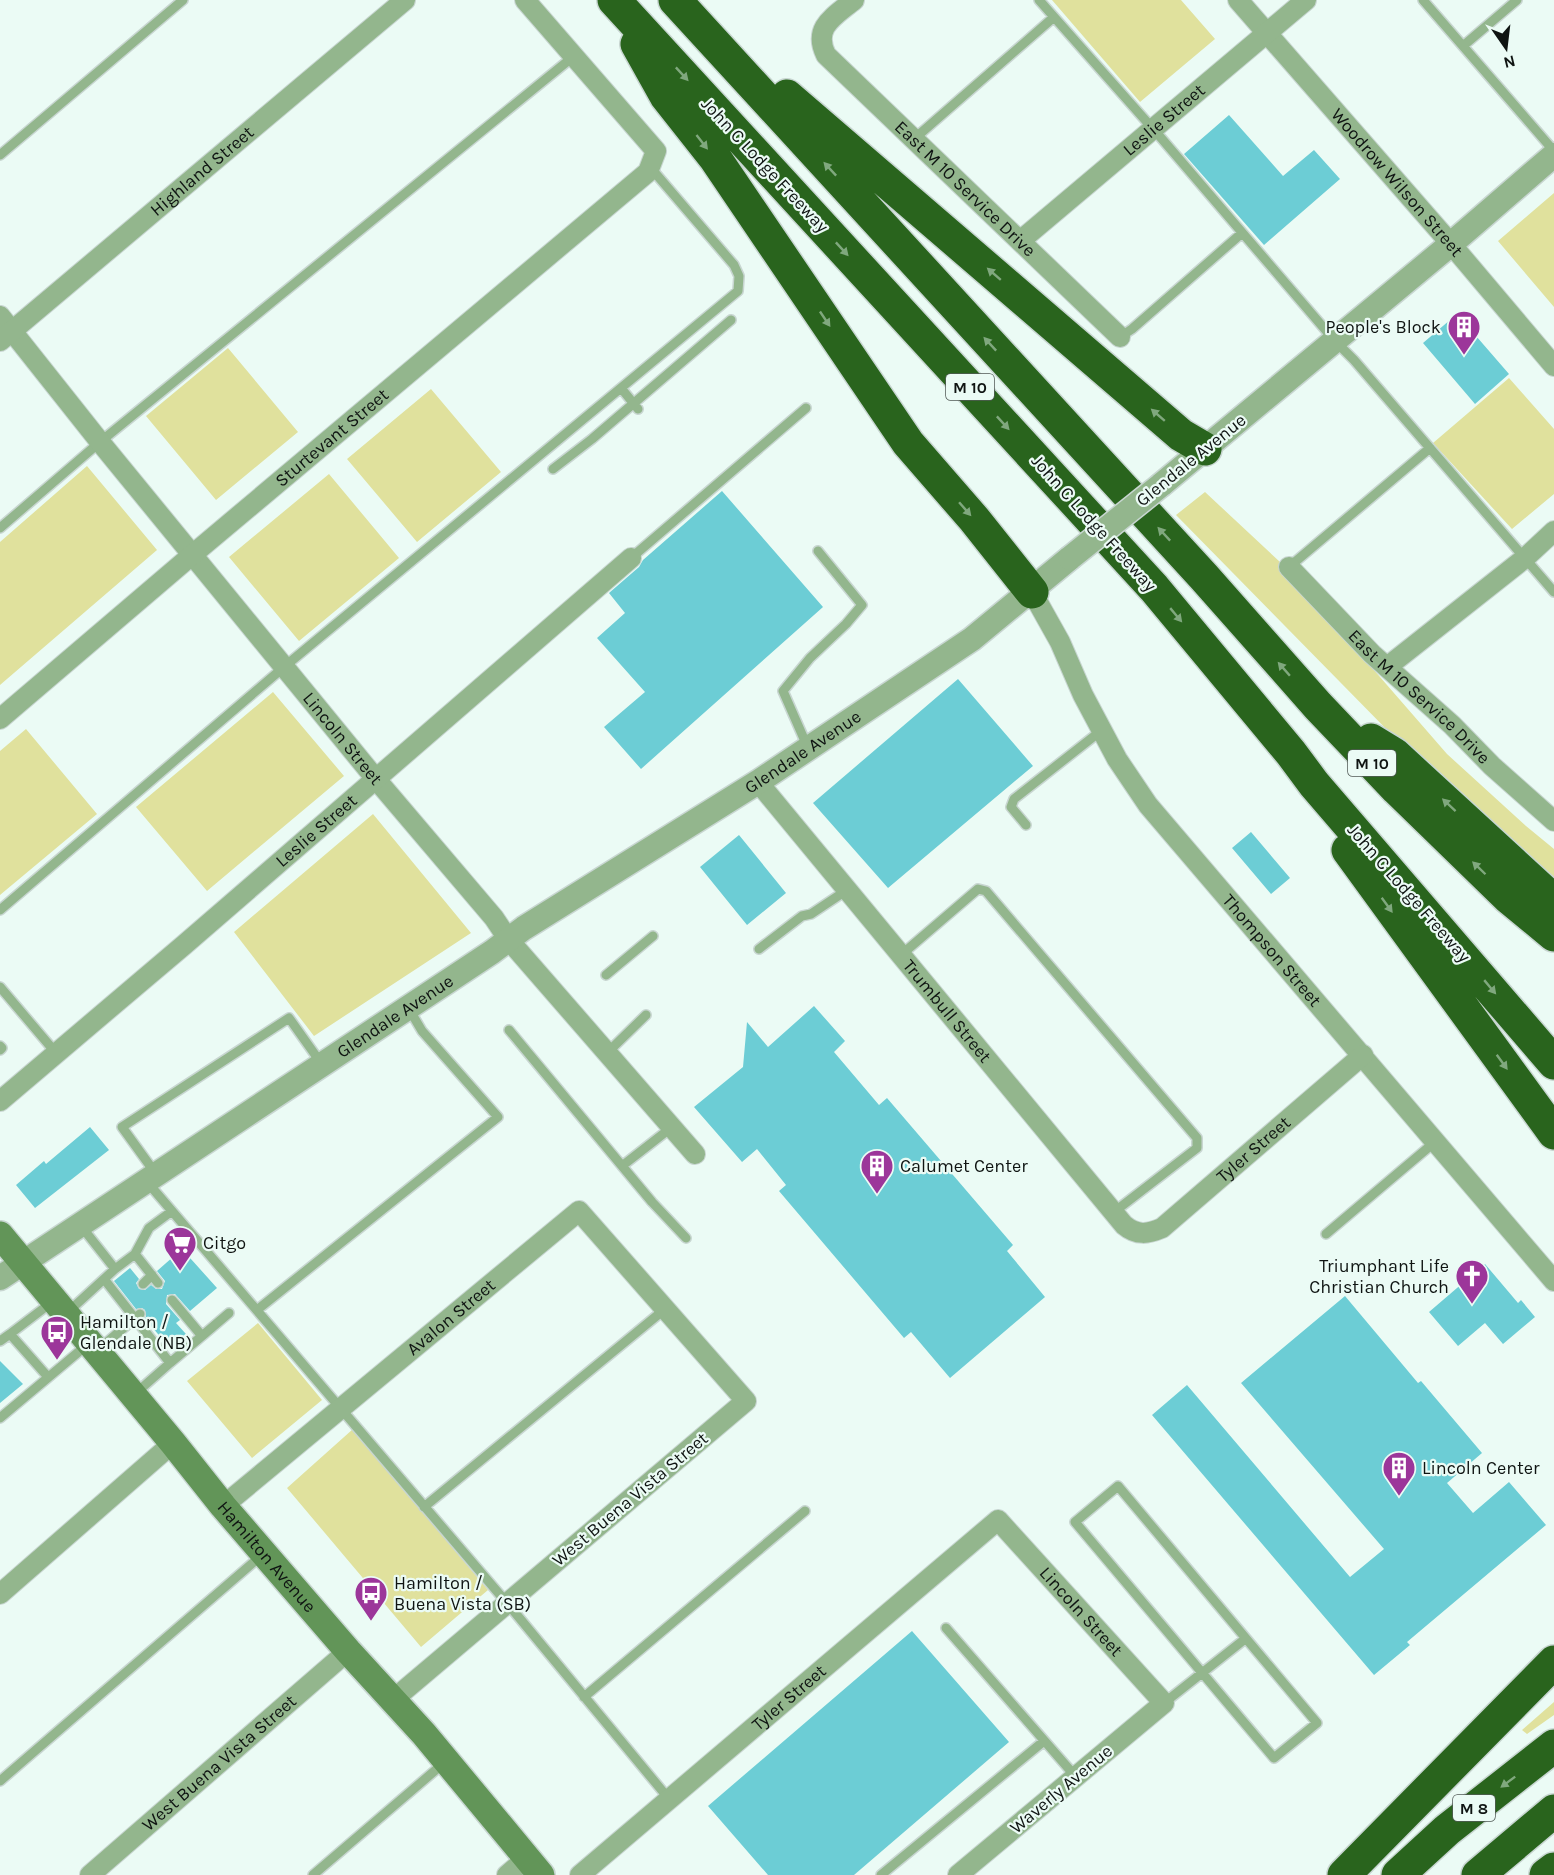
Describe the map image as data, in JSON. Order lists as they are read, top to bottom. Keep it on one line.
{"streets":{"highway":["John C Lodge Freeway","M 10","M 8"],"main road":["Hamilton Avenue"],"street":["Leslie Street","Highland Street","Woodrow Wilson Street","East M 10 Service Drive","Sturtevant Street","Glendale Avenue","Lincoln Street","Thompson Street","Trumbull Street","Tyler Street","Avalon Street","West Buena Vista Street","Waverly Avenue"]},"crossings":[["Leslie Street","Woodrow Wilson Street"],["Leslie Street","East M 10 Service Drive"],["Leslie Street","Lincoln Street"],["Highland Street","Lincoln Street"],["Woodrow Wilson Street","Glendale Avenue"],["Sturtevant Street","Lincoln Street"],["Glendale Avenue","Lincoln Street"],["Glendale Avenue","Thompson Street"],["Glendale Avenue","Trumbull Street"],["Glendale Avenue","Hamilton Avenue"],["Lincoln Street","Tyler Street"],["Lincoln Street","Waverly Avenue"],["Thompson Street","Tyler Street"],["Trumbull Street","Tyler Street"],["Avalon Street","West Buena Vista Street"],["Avalon Street","Hamilton Avenue"],["West Buena Vista Street","Hamilton Avenue"]],"places":{"building":["People's Block","Calumet Center","Lincoln Center"],"supermarket":["Citgo"],"church":["Triumphant Life Christian Church"],"bus stop":["Hamilton / Glendale (NB)","Hamilton / Buena Vista (SB)"]},"north":"bottom"}
